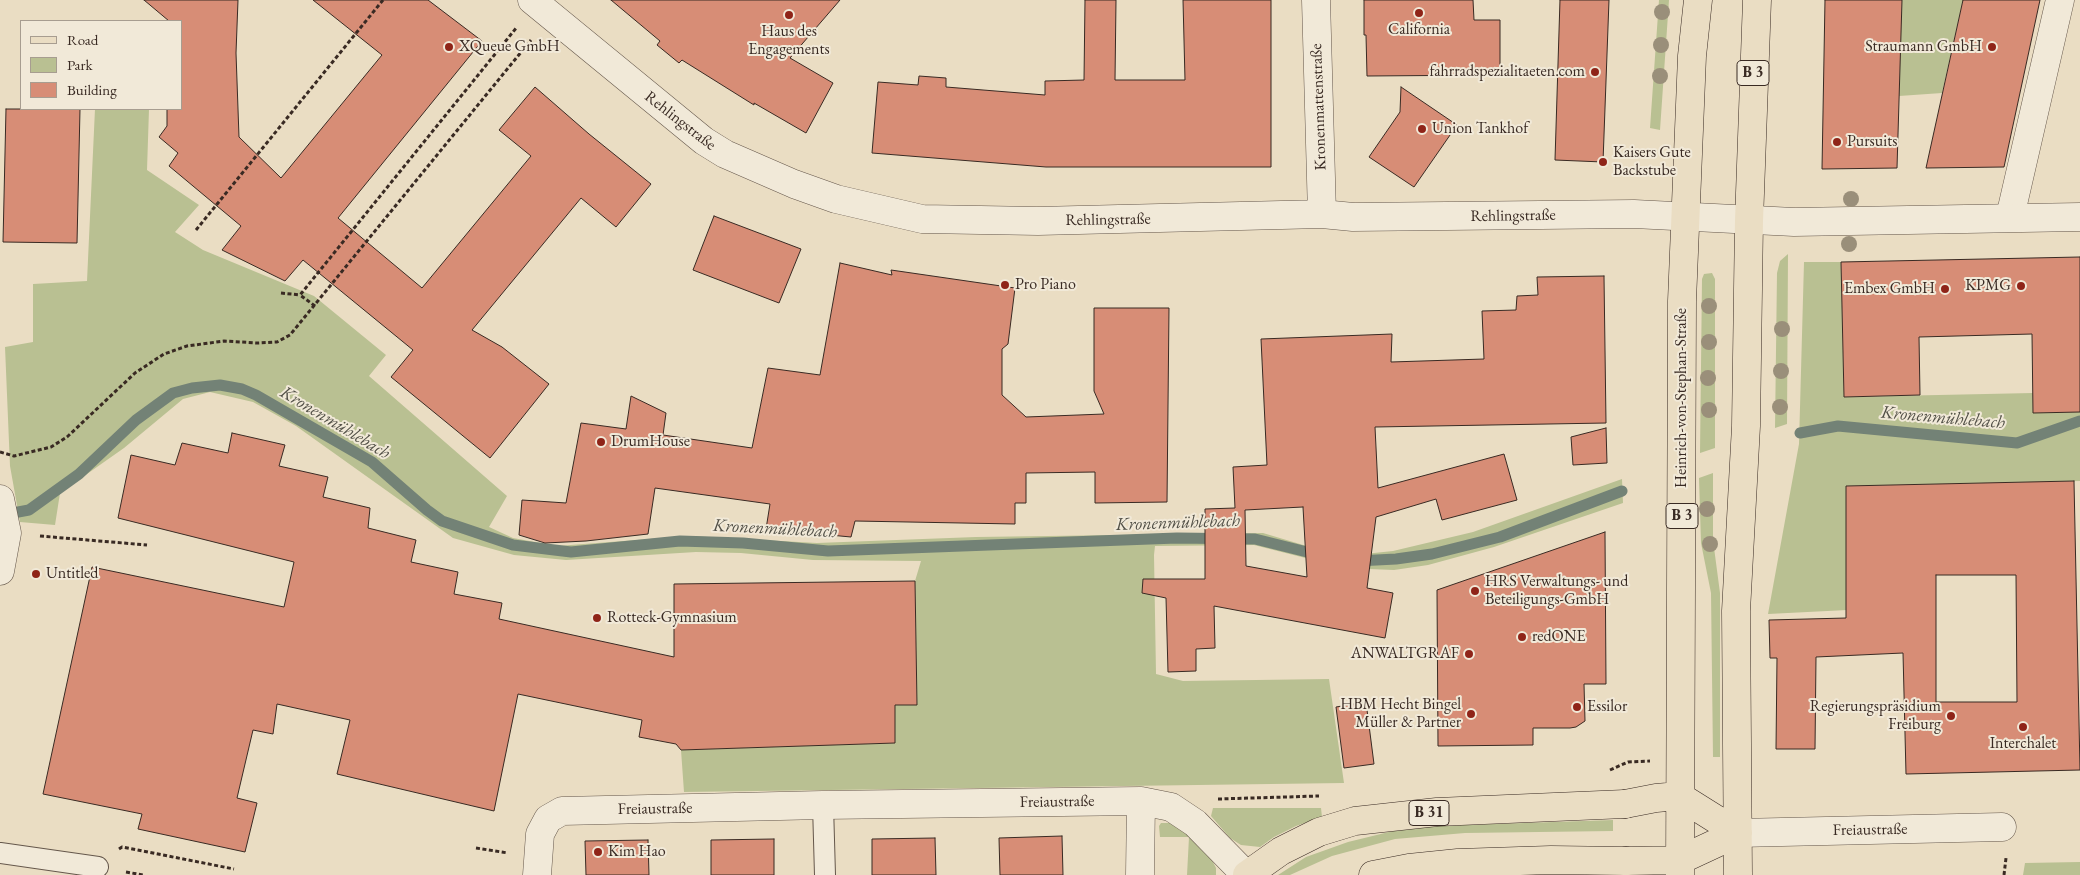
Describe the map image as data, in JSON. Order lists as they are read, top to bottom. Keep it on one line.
{"streets":{"main road":["B 3","Heinrich-von-Stephan-Straße","B 31"],"street":["Kronenmattenstraße","Rehlingstraße","Freiaustraße"]},"crossings":[["B 3","Rehlingstraße"],["B 3","Heinrich-von-Stephan-Straße"],["B 3","Freiaustraße"],["B 3","B 31"],["Kronenmattenstraße","Rehlingstraße"],["Rehlingstraße","Heinrich-von-Stephan-Straße"],["Heinrich-von-Stephan-Straße","B 31"],["Freiaustraße","B 31"]],"water":["Kronenmühlebach"],"places":["California","Haus des Engagements","XQueue GmbH","Straumann GmbH","fahrradspezialitaeten.com","Union Tankhof","Pursuits","Kaisers Gute Backstube","Pro Piano","KPMG","Embex GmbH","DrumHouse","Untitled","HRS Verwaltungs- und Beteiligungs-GmbH","Rotteck-Gymnasium","redONE","ANWALTGRAF","Essilor","HBM Hecht Bingel Müller & Partner","Regierungspräsidium Freiburg","Interchalet","Kim Hao"],"legend":["Road","Park","Building"]}
